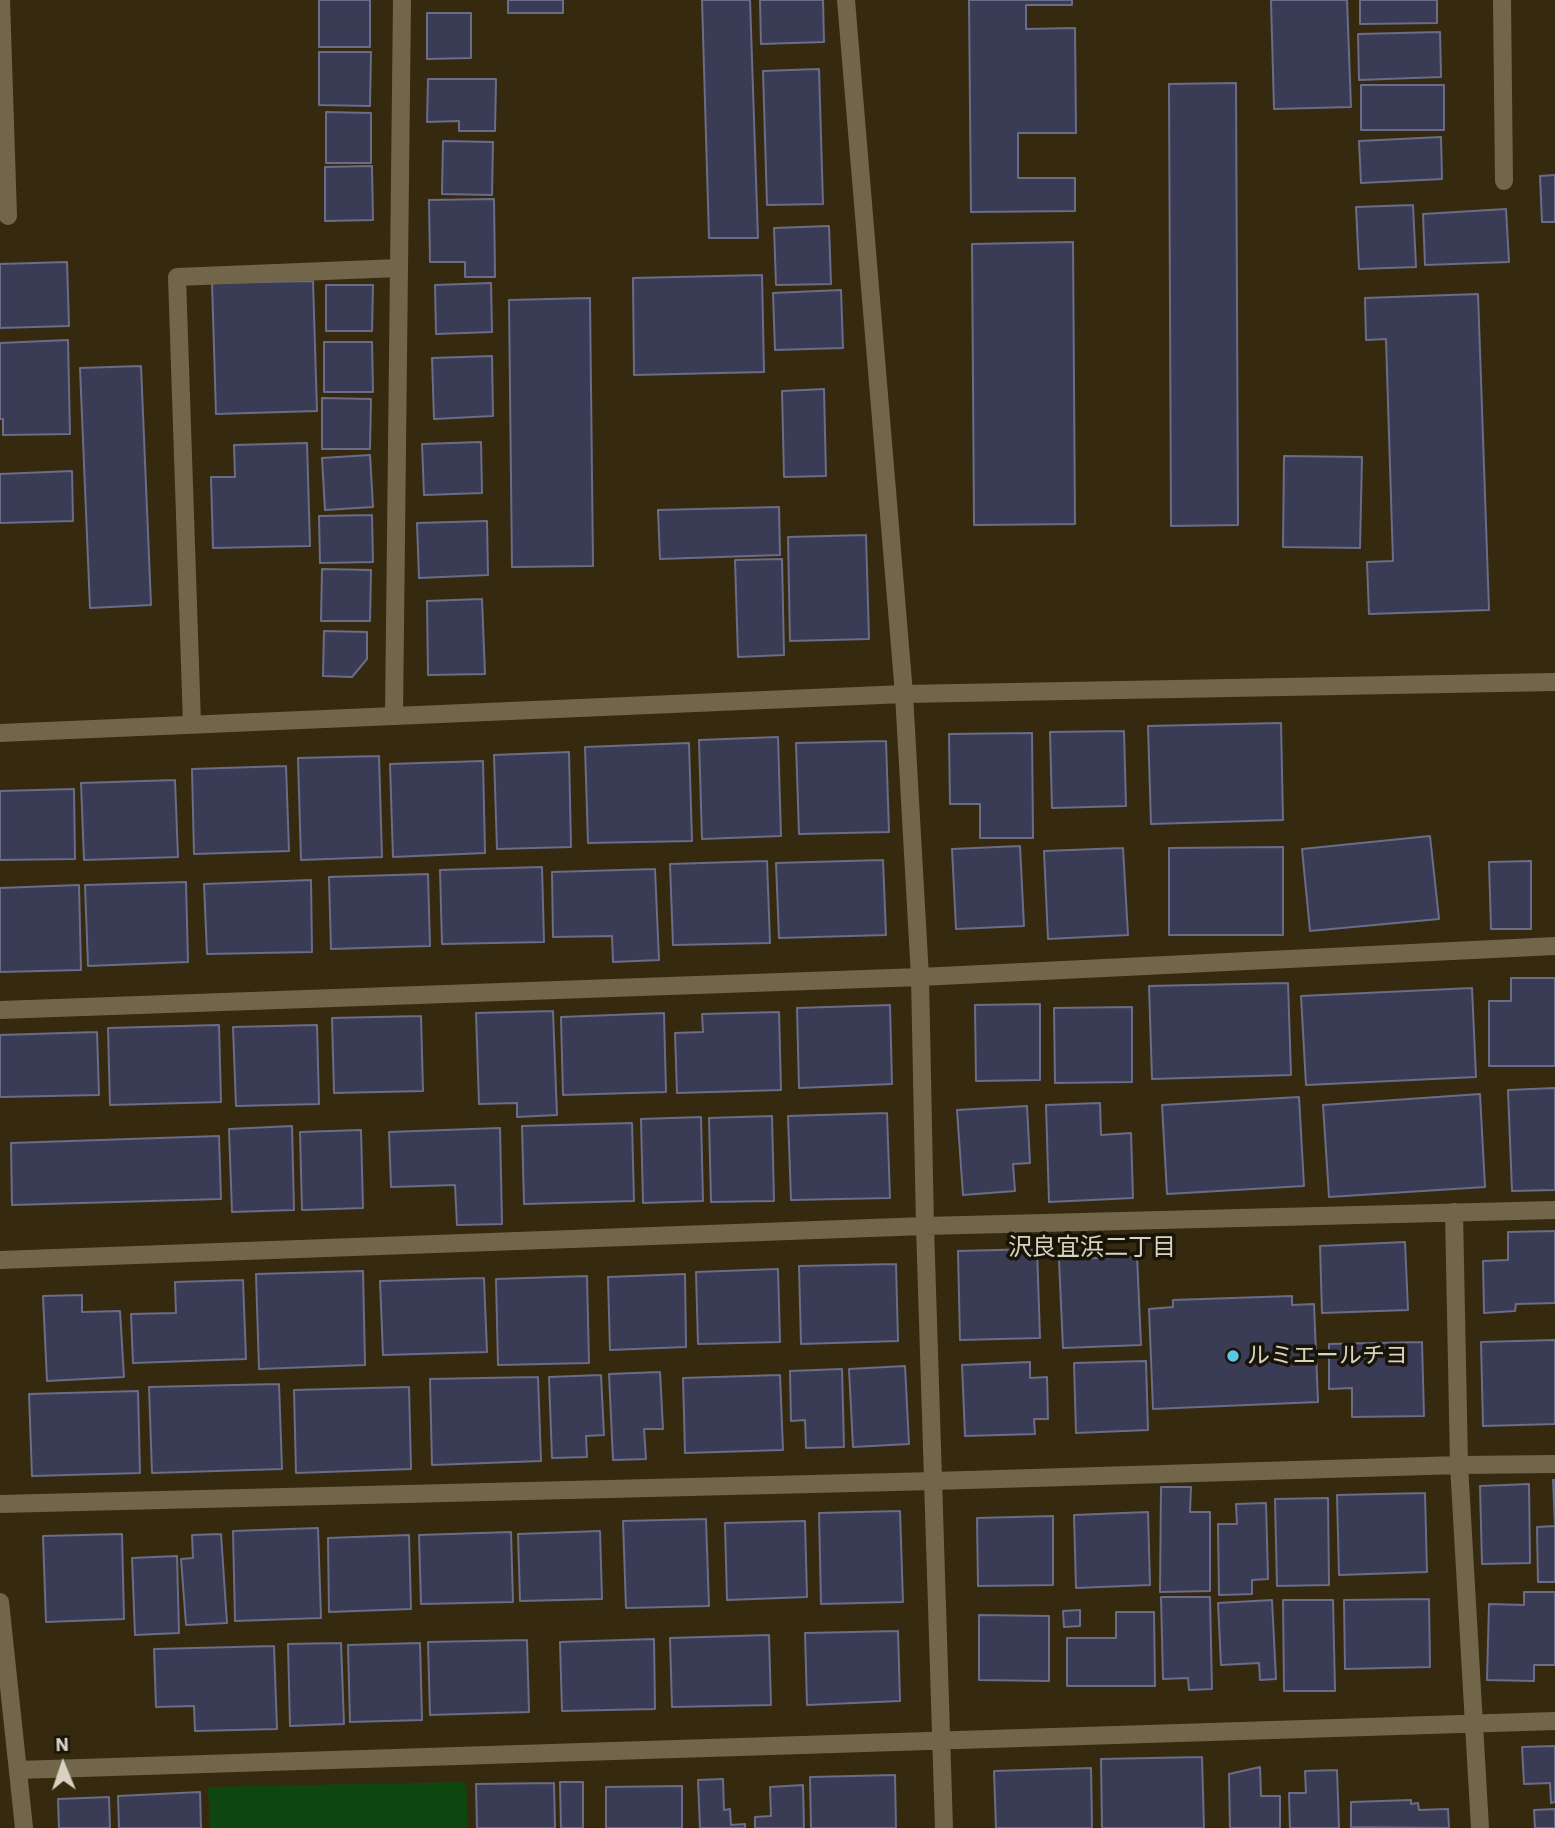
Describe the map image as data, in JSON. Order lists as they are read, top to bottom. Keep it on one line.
{"districts":["沢良宜浜二丁目"],"places":["ルミエールチヨ"],"north":"top"}
